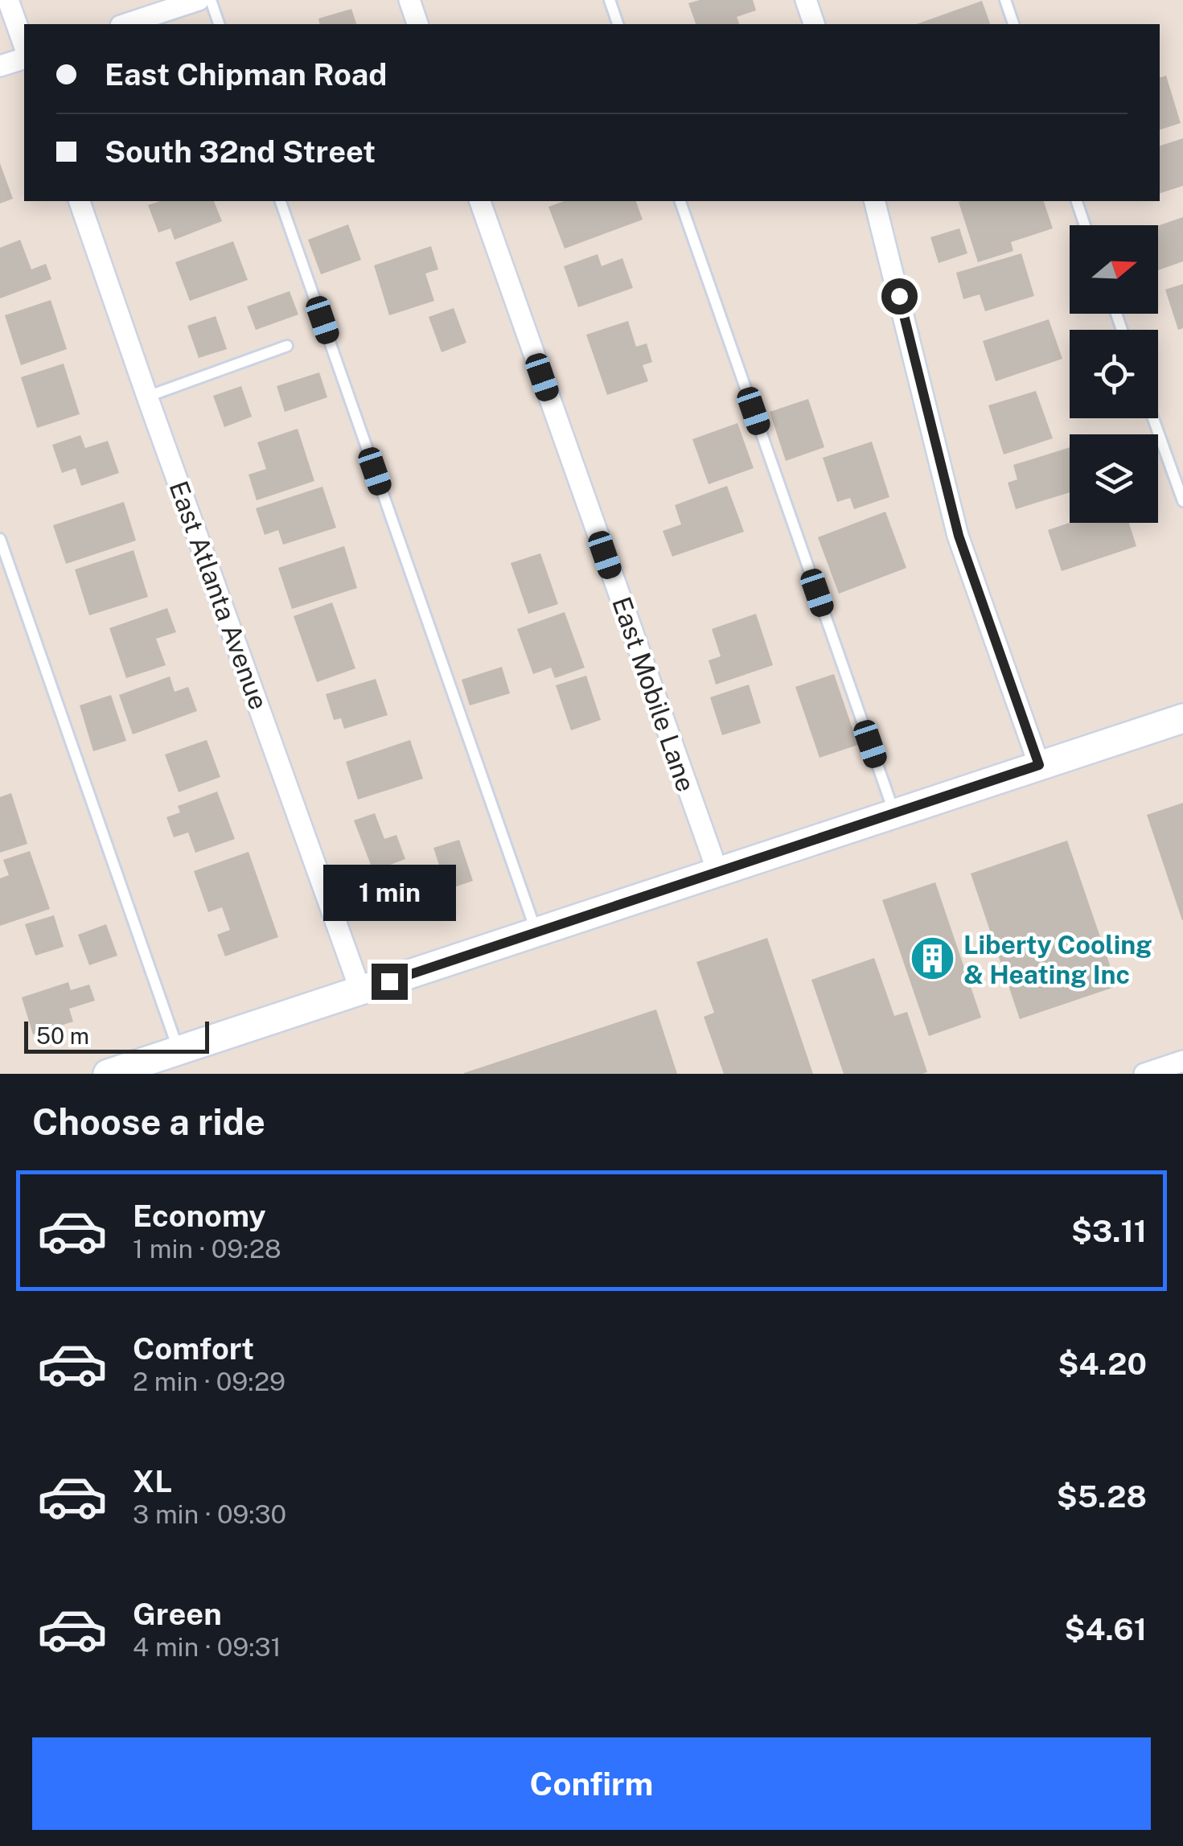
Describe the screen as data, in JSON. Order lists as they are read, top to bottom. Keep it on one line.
{"streets":{"street":["East Atlanta Avenue","East Mobile Lane"]},"places":{"building":["Liberty Cooling & Heating Inc"]},"scale_bar":"50 m","north":"right","page":{"banner":["East Chipman Road","South 32nd Street"],"bubble":"1 min","scale":"50 m","heading":"Choose a ride","list":[{"name":"Economy","note":"1 min · 09:28","value":"$3.11"},{"name":"Comfort","note":"2 min · 09:29","value":"$4.20"},{"name":"XL","note":"3 min · 09:30","value":"$5.28"},{"name":"Green","note":"4 min · 09:31","value":"$4.61"}],"buttons":"Confirm"}}
